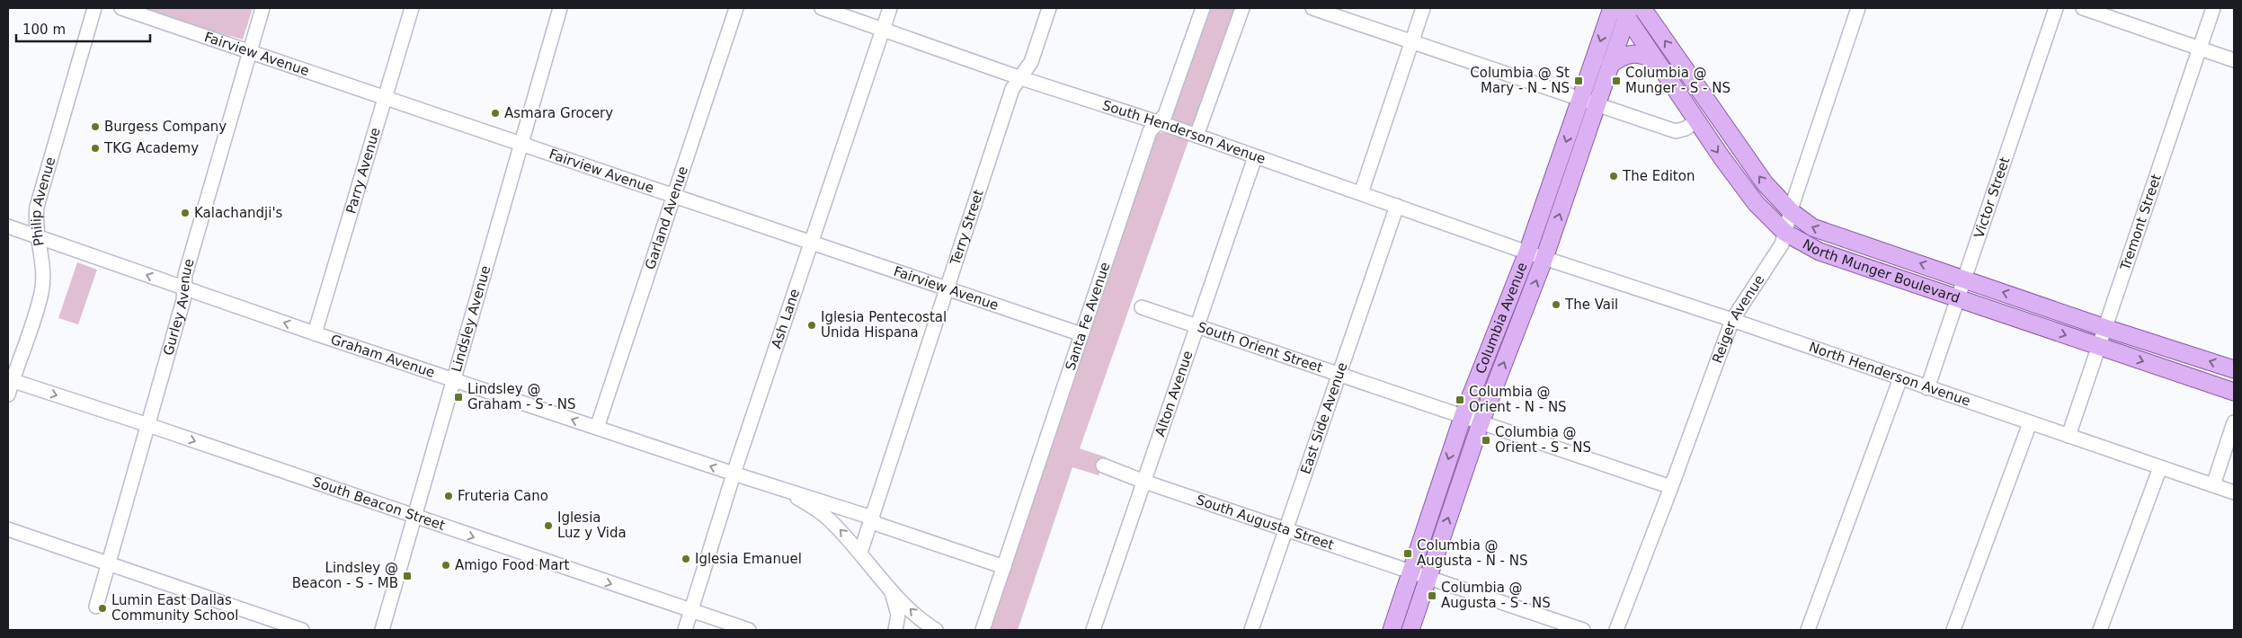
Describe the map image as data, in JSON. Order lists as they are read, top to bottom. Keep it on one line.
{"streets":{"main road":["North Munger Boulevard","Columbia Avenue"],"street":["Fairview Avenue","South Henderson Avenue","Parry Avenue","Victor Street","Philip Avenue","Garland Avenue","Tremont Street","Terry Street","Gurley Avenue","Santa Fe Avenue","Ash Lane","Lindsley Avenue","Reiger Avenue","South Orient Street","Graham Avenue","North Henderson Avenue","Alton Avenue","East Side Avenue","South Beacon Street","South Augusta Street"]},"crossings":[["Fairview Avenue","Parry Avenue"],["Fairview Avenue","Garland Avenue"],["Fairview Avenue","Terry Street"],["Fairview Avenue","Gurley Avenue"],["Fairview Avenue","Santa Fe Avenue"],["Fairview Avenue","Ash Lane"],["Fairview Avenue","Lindsley Avenue"],["South Henderson Avenue","Terry Street"],["South Henderson Avenue","Santa Fe Avenue"],["South Henderson Avenue","Ash Lane"],["South Henderson Avenue","Columbia Avenue"],["South Henderson Avenue","North Henderson Avenue"],["South Henderson Avenue","Alton Avenue"],["South Henderson Avenue","East Side Avenue"],["Parry Avenue","Graham Avenue"],["Victor Street","North Munger Boulevard"],["Victor Street","North Henderson Avenue"],["Philip Avenue","Graham Avenue"],["Philip Avenue","South Beacon Street"],["Garland Avenue","Graham Avenue"],["Tremont Street","North Munger Boulevard"],["Tremont Street","North Henderson Avenue"],["Terry Street","Graham Avenue"],["North Munger Boulevard","Columbia Avenue"],["North Munger Boulevard","Reiger Avenue"],["Gurley Avenue","Graham Avenue"],["Gurley Avenue","South Beacon Street"],["Santa Fe Avenue","Graham Avenue"],["Ash Lane","Graham Avenue"],["Ash Lane","South Beacon Street"],["Lindsley Avenue","Graham Avenue"],["Lindsley Avenue","South Beacon Street"],["Columbia Avenue","South Orient Street"],["Columbia Avenue","North Henderson Avenue"],["Columbia Avenue","South Augusta Street"],["Reiger Avenue","South Orient Street"],["Reiger Avenue","North Henderson Avenue"],["South Orient Street","Alton Avenue"],["South Orient Street","East Side Avenue"],["Alton Avenue","South Augusta Street"],["East Side Avenue","South Augusta Street"]],"one_way":["Graham Avenue","South Beacon Street"],"places":{"transit":["Columbia @ St Mary - N - NS","Columbia @ Munger - S - NS","Lindsley @ Graham - S - NS","Columbia @ Orient - N - NS","Columbia @ Orient - S - NS","Columbia @ Augusta - N - NS","Lindsley @ Beacon - S - MB","Columbia @ Augusta - S - NS"],"other":["Asmara Grocery","Burgess Company","TKG Academy","The Editon","Kalachandji's","The Vail","Iglesia Pentecostal Unida Hispana","Fruteria Cano","Iglesia Luz y Vida","Iglesia Emanuel","Amigo Food Mart","Lumin East Dallas Community School"]},"scale_bar":"100 m"}
